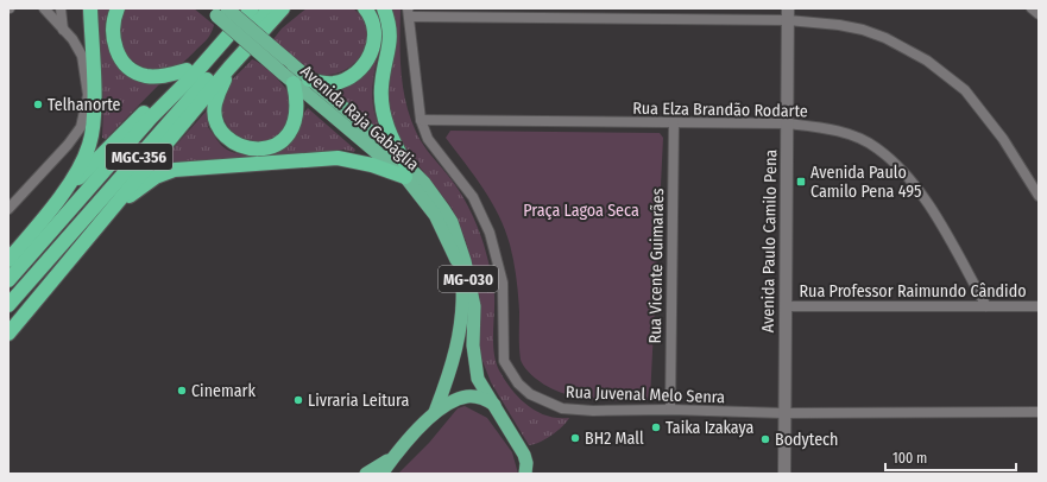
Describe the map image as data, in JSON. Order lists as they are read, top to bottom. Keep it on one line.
{"streets":{"highway":["Avenida Raja Gabáglia","MGC-356","MG-030"],"street":["Rua Elza Brandão Rodarte","Avenida Paulo Camilo Pena","Rua Vicente Guimarães","Rua Professor Raimundo Cândido","Rua Juvenal Melo Senra"]},"crossings":[["Rua Elza Brandão Rodarte","Avenida Paulo Camilo Pena"],["Rua Elza Brandão Rodarte","Rua Vicente Guimarães"],["Rua Elza Brandão Rodarte","Rua Professor Raimundo Cândido"],["Rua Elza Brandão Rodarte","Rua Juvenal Melo Senra"],["Avenida Raja Gabáglia","MG-030"],["Avenida Paulo Camilo Pena","Rua Professor Raimundo Cândido"],["Avenida Paulo Camilo Pena","Rua Juvenal Melo Senra"],["Rua Vicente Guimarães","Rua Juvenal Melo Senra"]],"parks":["Praça Lagoa Seca"],"places":{"other":["Telhanorte","Cinemark","Livraria Leitura","Taika Izakaya","BH2 Mall","Bodytech"],"transit":["Avenida Paulo Camilo Pena 495"]},"scale_bar":"100 m"}
